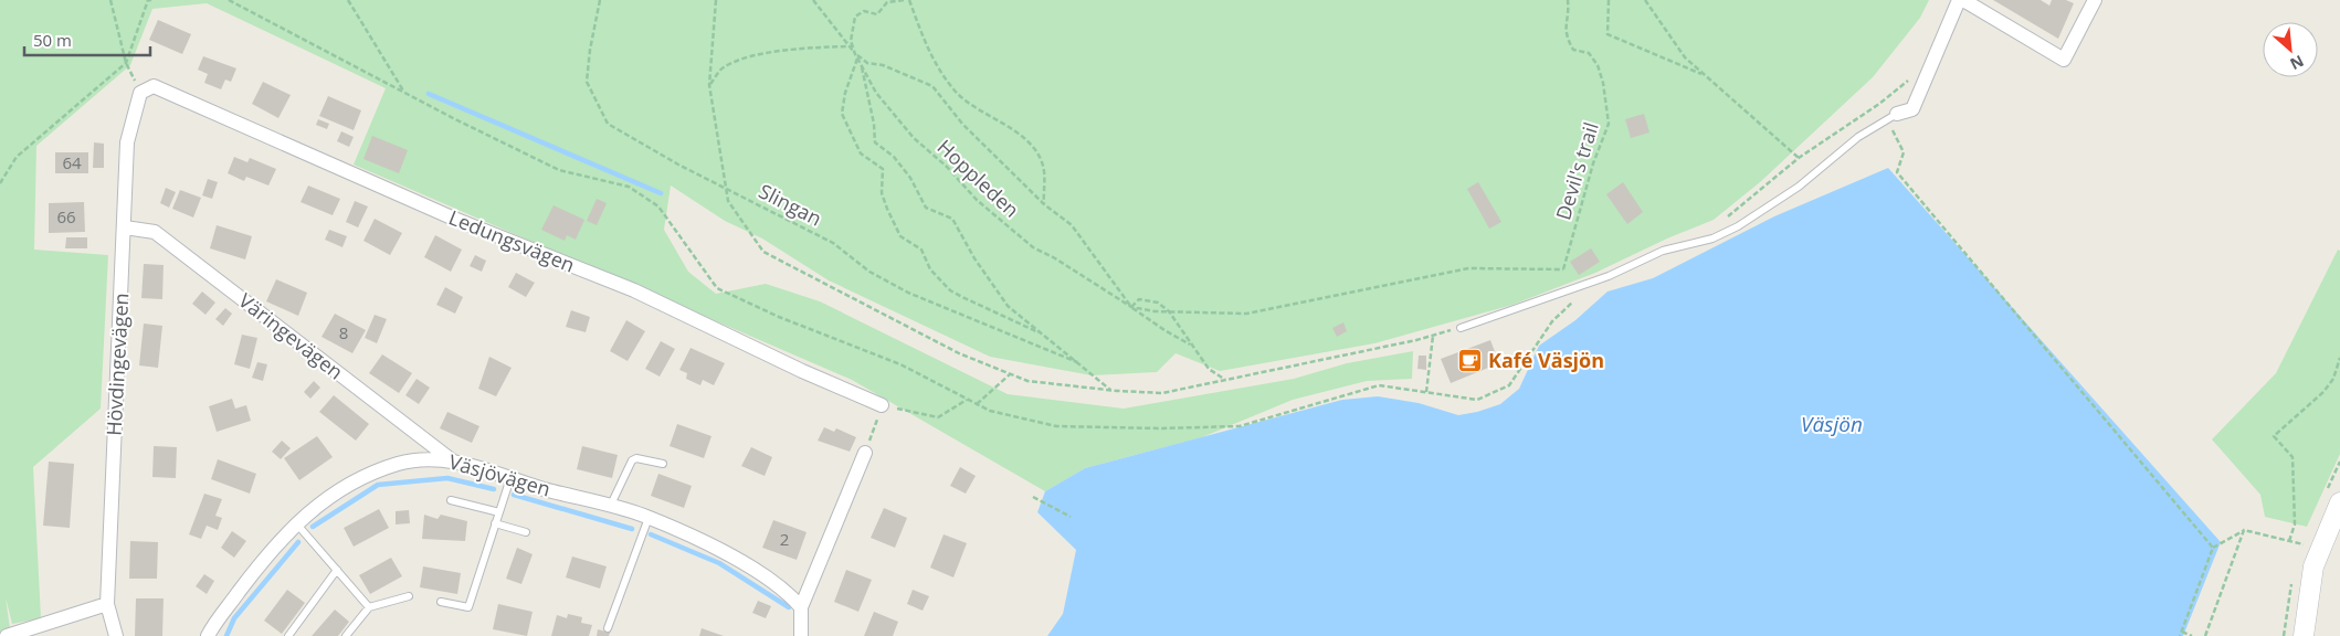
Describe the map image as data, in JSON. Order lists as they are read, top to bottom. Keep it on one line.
{"streets":{"street":["Ledungsvägen","Väringevägen","Hövdingevägen","Väsjövägen"],"path":["Devil's trail","Hoppleden","Slingan"]},"crossings":[["Devil's trail","Hoppleden"],["Ledungsvägen","Hövdingevägen"],["Väringevägen","Hövdingevägen"],["Väringevägen","Väsjövägen"]],"water":["Väsjön"],"places":{"cafe":["Kafé Väsjön"]},"house_numbers":["64","66","8","2"],"scale_bar":"50 m","north":"bottom right"}
